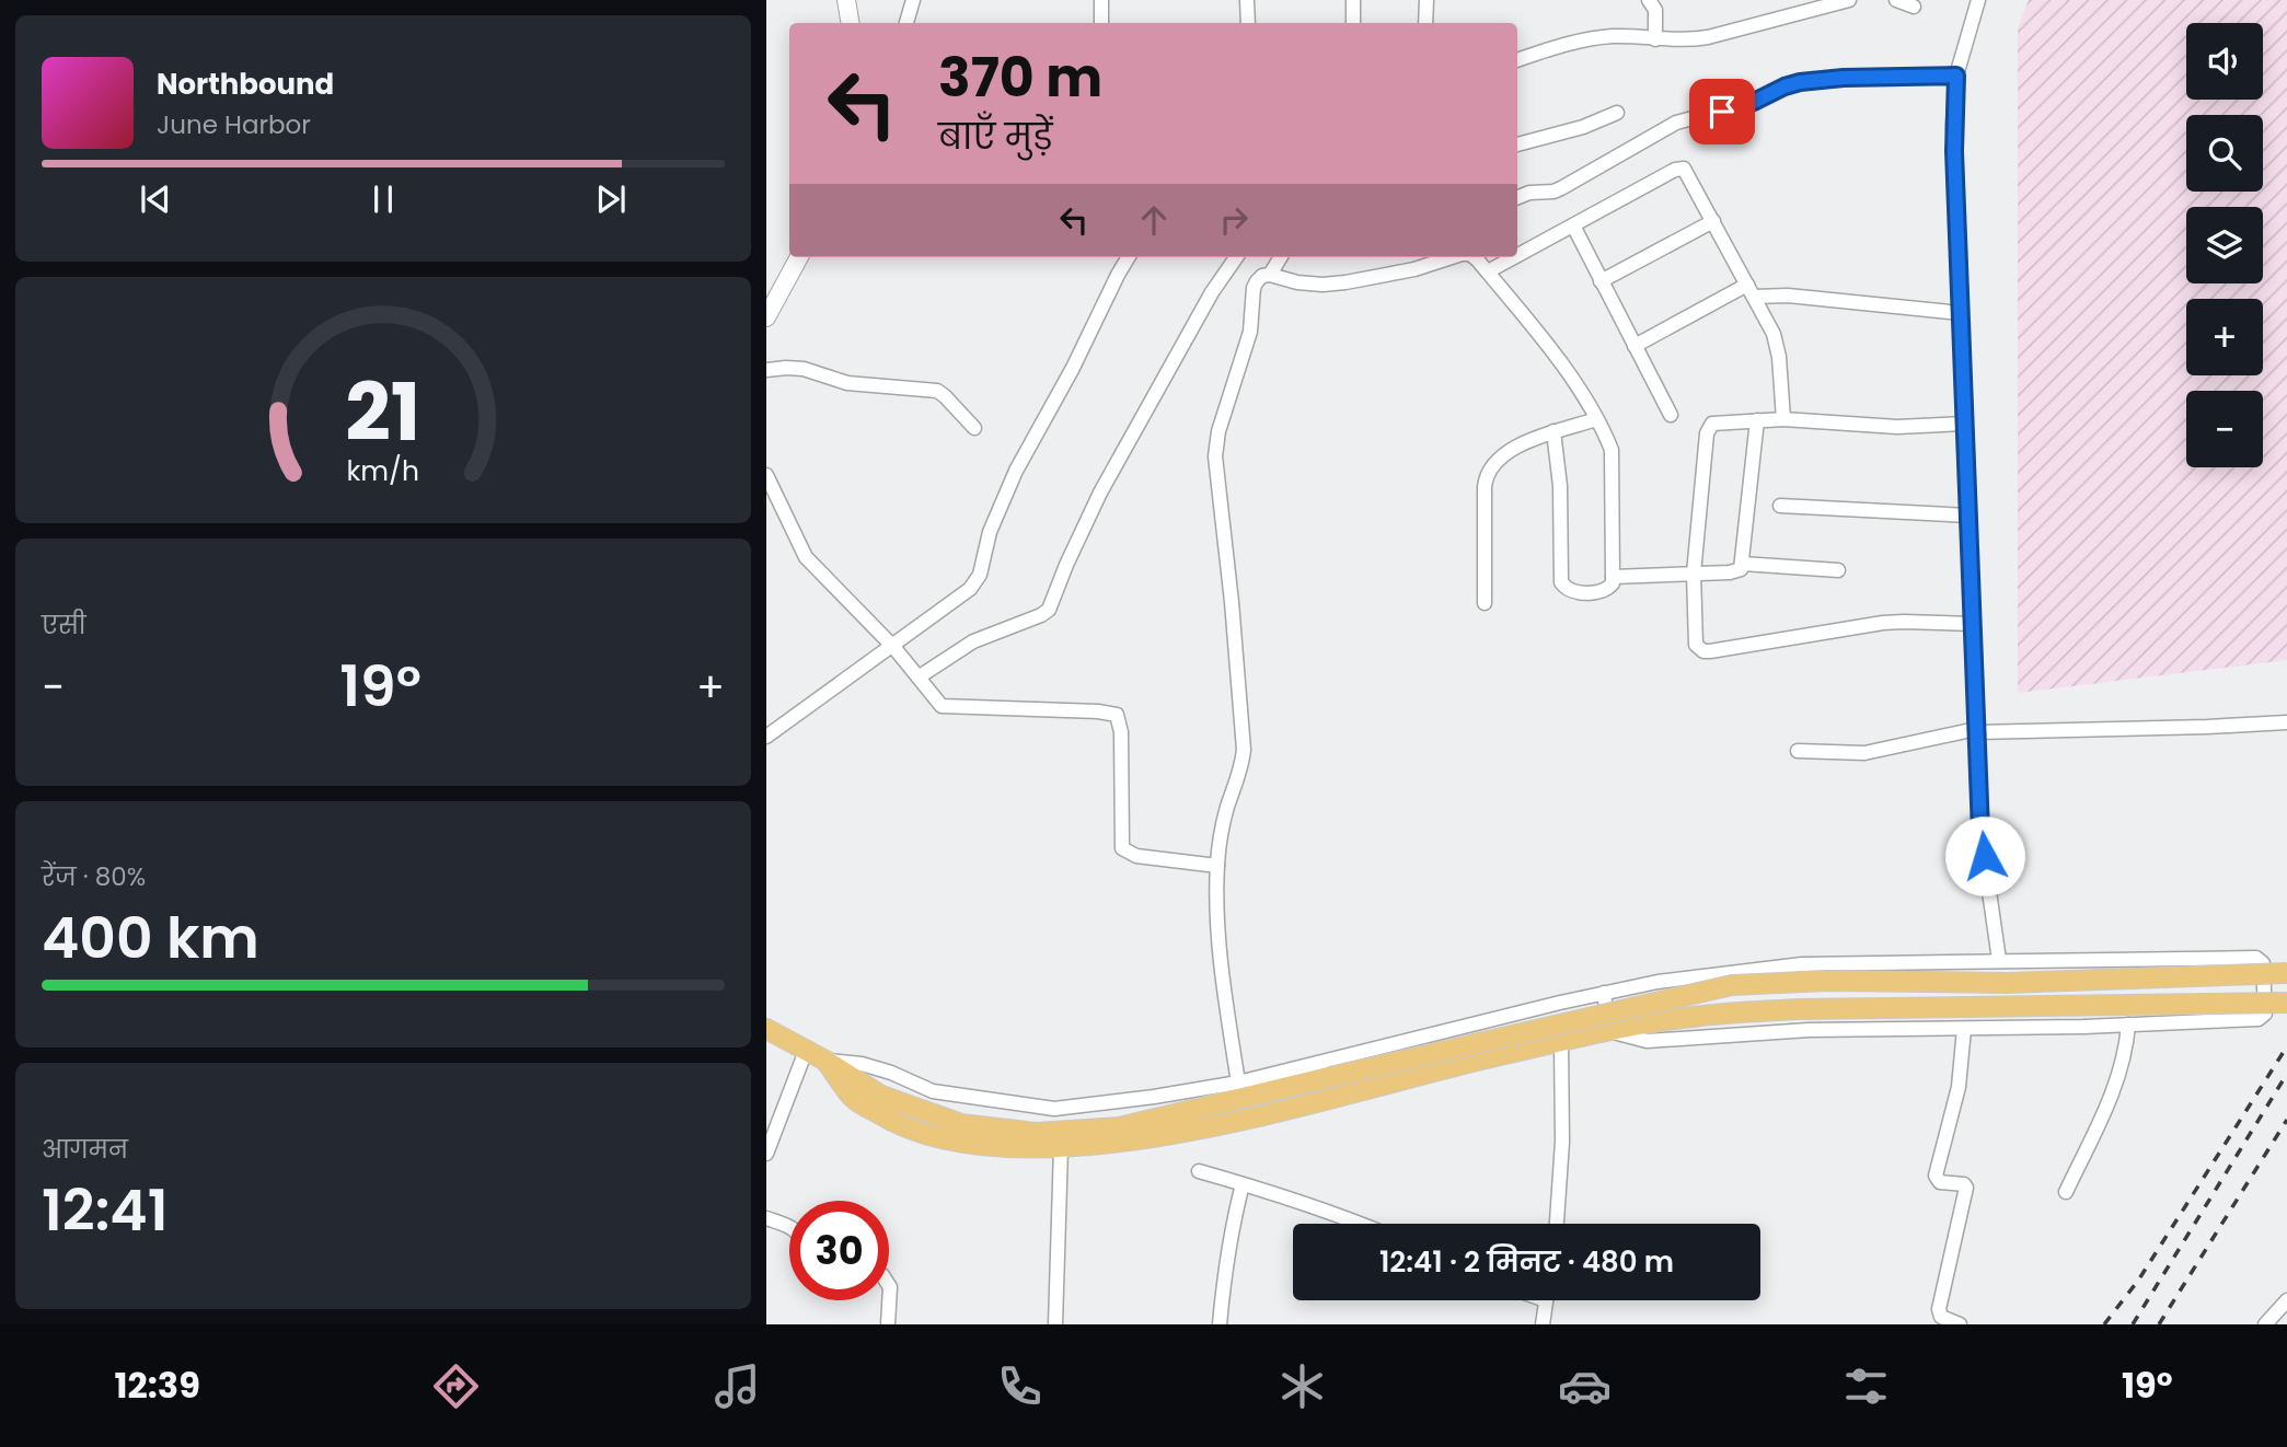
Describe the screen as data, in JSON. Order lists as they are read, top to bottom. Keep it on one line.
{"page":{"map_buttons":["+","−"],"turn":["370 m","बाएँ मुड़ें"],"song":["Northbound","June Harbor"],"tile":["एसी",["रेंज · 80%","400 km"],["आगमन","12:41"]],"heat":["−","19°","+"],"limit":"30","trip":"12:41 · 2 मिनट · 480 m","tabs":["12:39","19°"],"gauge":["21","km/h"]}}
